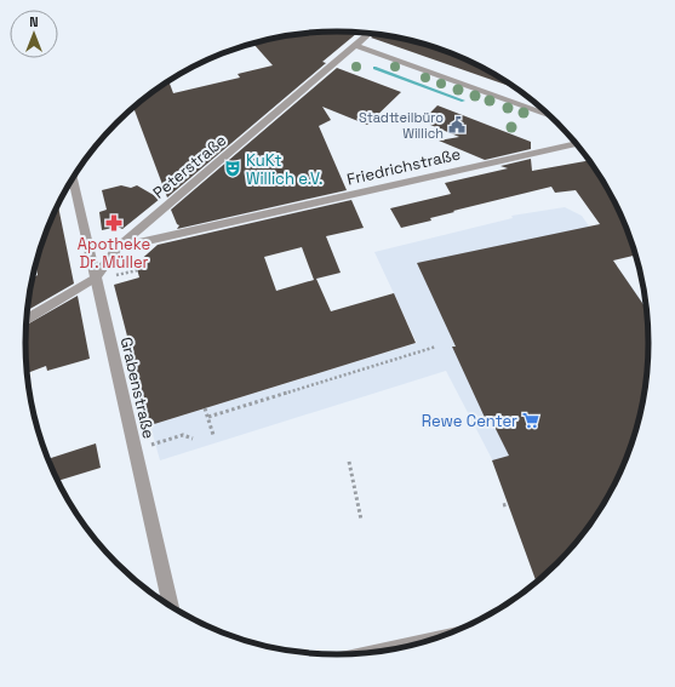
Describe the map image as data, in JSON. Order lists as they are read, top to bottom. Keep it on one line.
{"streets":{"street":["Peterstraße","Friedrichstraße","Grabenstraße"]},"crossings":[["Peterstraße","Friedrichstraße"],["Peterstraße","Grabenstraße"]],"places":{"public building":["Stadtteilbüro Willich"],"theatre":["KuKt Willich e.V."],"pharmacy":["Apotheke Dr. Müller"],"supermarket":["Rewe Center"]},"north":"top"}
